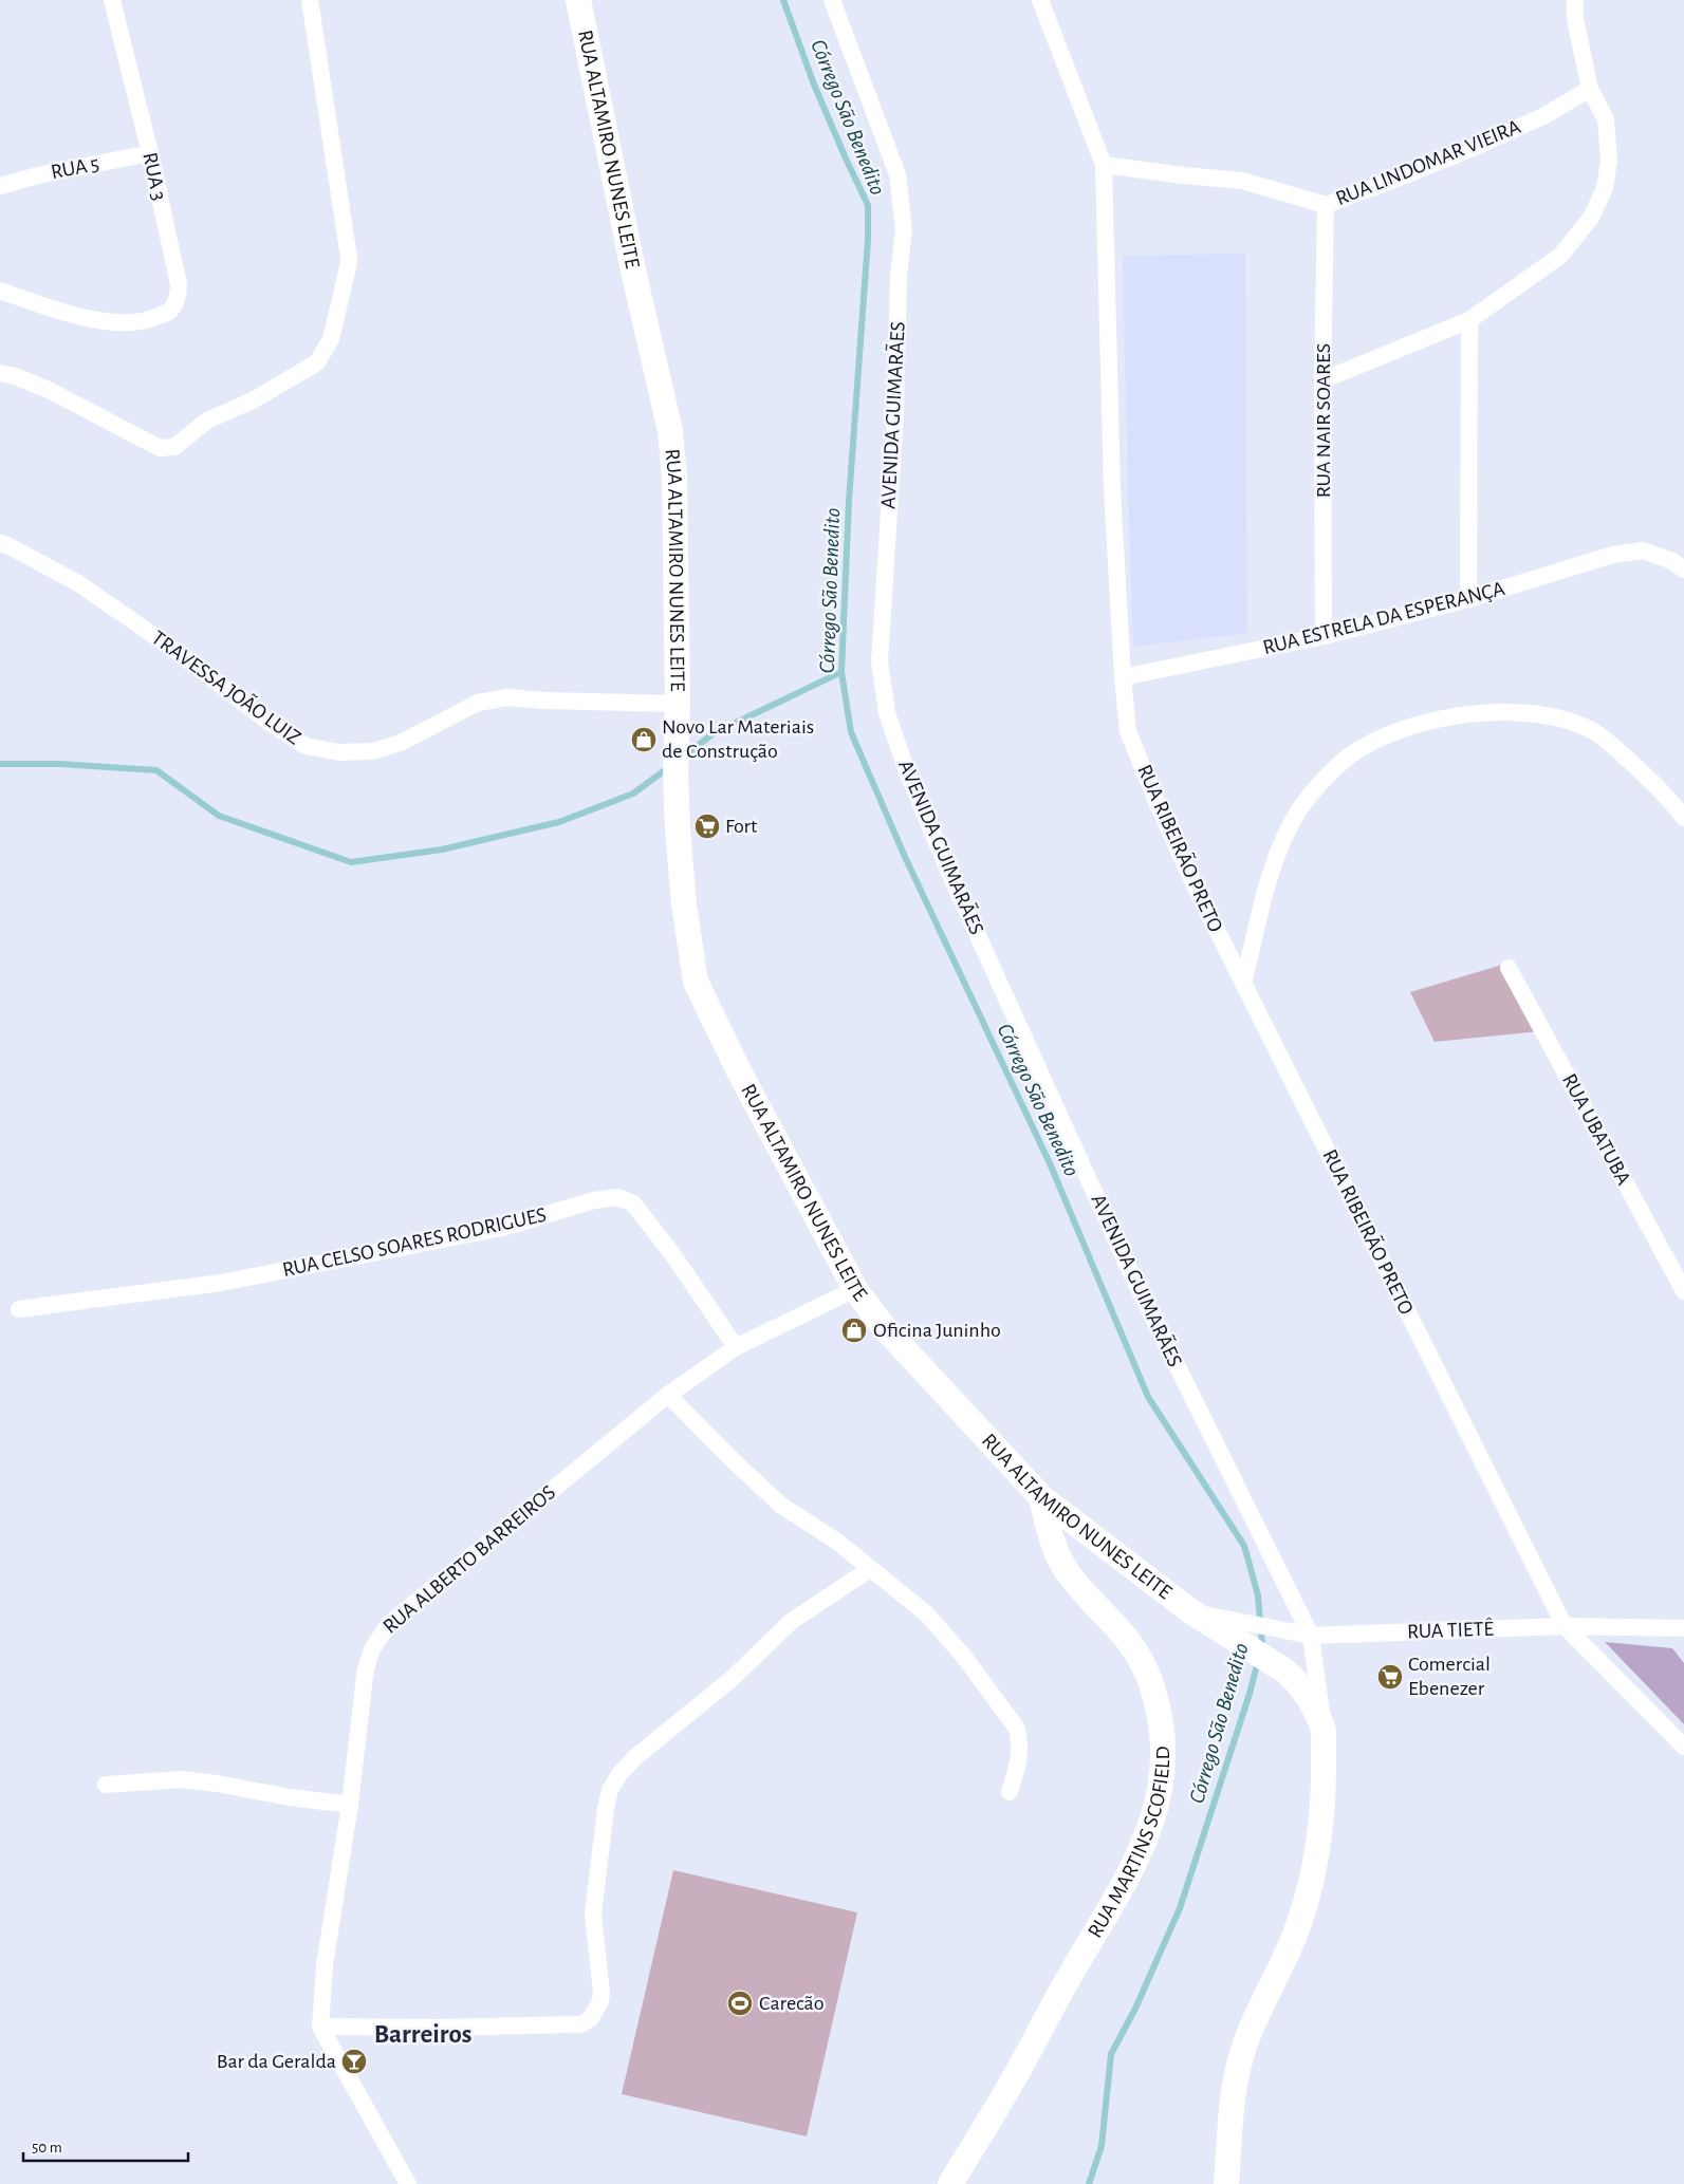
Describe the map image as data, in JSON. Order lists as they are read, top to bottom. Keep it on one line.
{"streets":{"main road":["RUA ALTAMIRO NUNES LEITE","RUA MARTINS SCOFIELD"],"street":["RUA LINDOMAR VIEIRA","RUA 5","RUA 3","AVENIDA GUIMARÃES","RUA NAIR SOARES","RUA ESTRELA DA ESPERANÇA","TRAVESSA JOÃO LUIZ","RUA RIBEIRÃO PRETO","RUA UBATUBA","RUA CELSO SOARES RODRIGUES","RUA ALBERTO BARREIROS","RUA TIETÊ"]},"crossings":[["RUA ALTAMIRO NUNES LEITE","TRAVESSA JOÃO LUIZ"],["RUA ALTAMIRO NUNES LEITE","RUA ALBERTO BARREIROS"],["RUA ALTAMIRO NUNES LEITE","RUA TIETÊ"],["RUA ALTAMIRO NUNES LEITE","RUA MARTINS SCOFIELD"],["RUA LINDOMAR VIEIRA","RUA NAIR SOARES"],["RUA LINDOMAR VIEIRA","RUA RIBEIRÃO PRETO"],["RUA 5","RUA 3"],["AVENIDA GUIMARÃES","RUA TIETÊ"],["RUA NAIR SOARES","RUA ESTRELA DA ESPERANÇA"],["RUA ESTRELA DA ESPERANÇA","RUA RIBEIRÃO PRETO"],["RUA RIBEIRÃO PRETO","RUA TIETÊ"],["RUA CELSO SOARES RODRIGUES","RUA ALBERTO BARREIROS"]],"districts":["Barreiros"],"water":["Córrego São Benedito"],"places":{"shop":["Novo Lar Materiais de Construção","Oficina Juninho"],"supermarket":["Fort","Comercial Ebenezer"],"sports":["Carecão"],"bar":["Bar da Geralda"]},"scale_bar":"50 m"}
